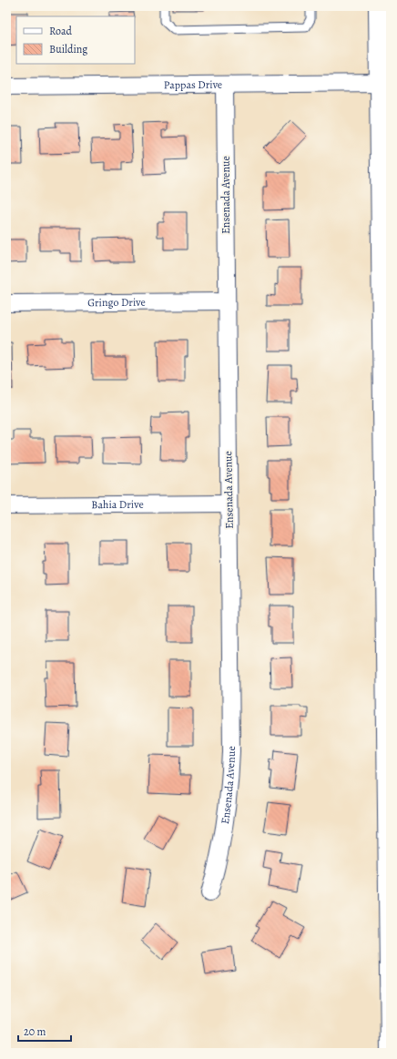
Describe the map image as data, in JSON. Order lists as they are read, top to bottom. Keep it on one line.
{"streets":{"street":["Pappas Drive","Ensenada Avenue","Gringo Drive","Bahia Drive"]},"crossings":[["Pappas Drive","Ensenada Avenue"],["Ensenada Avenue","Gringo Drive"],["Ensenada Avenue","Bahia Drive"]],"legend":["Road","Building"],"scale_bar":"20 m"}
